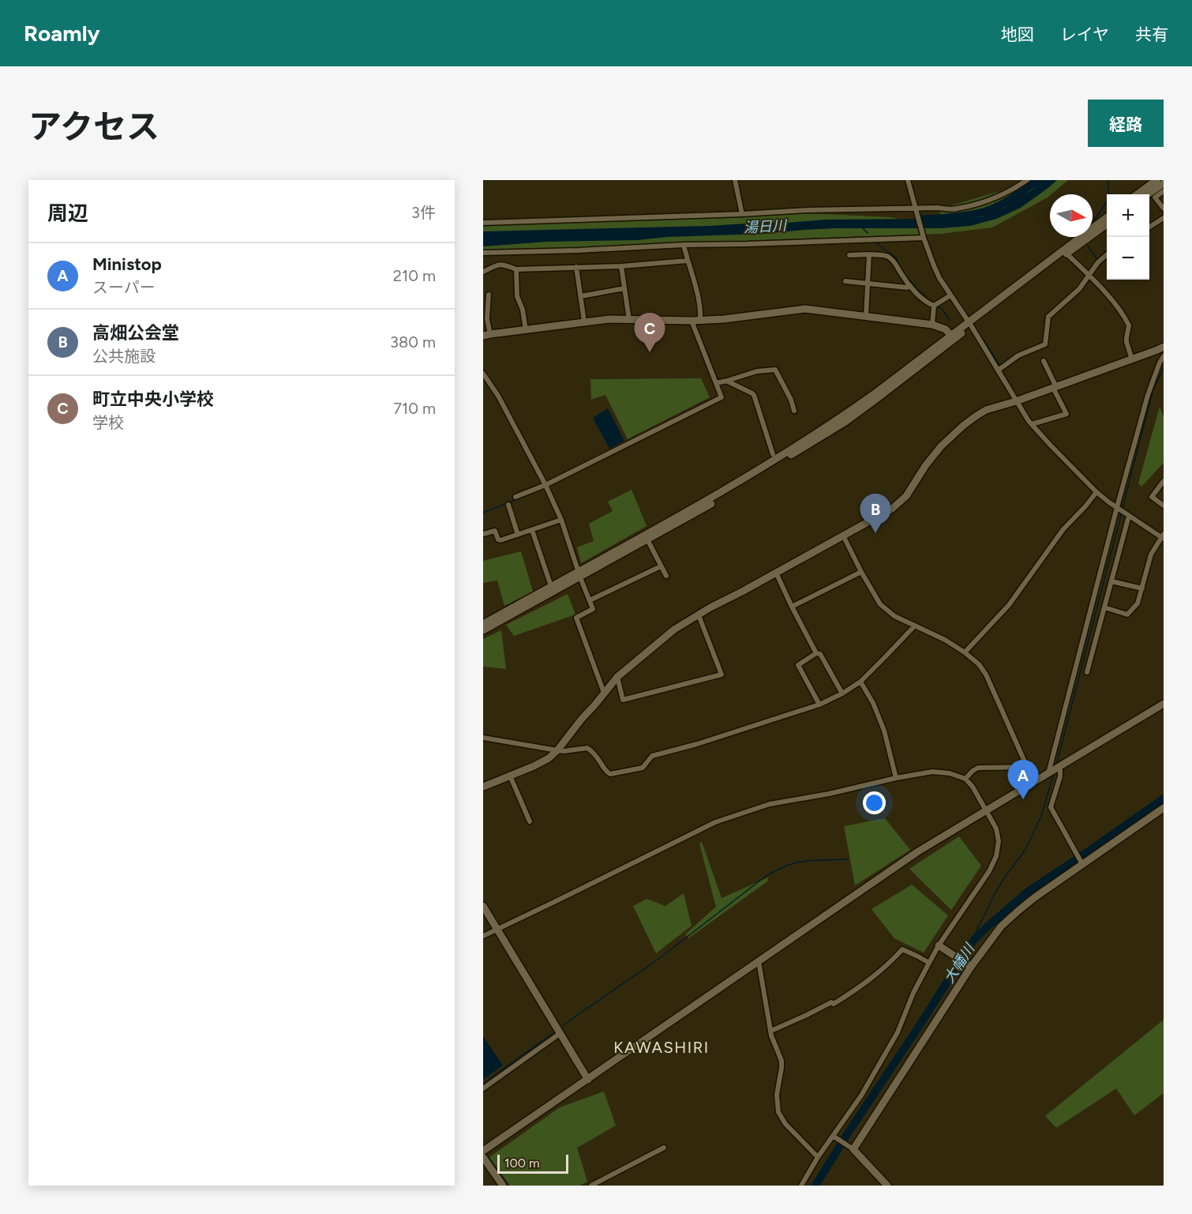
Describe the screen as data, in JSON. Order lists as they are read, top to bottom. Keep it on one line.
{"districts":["KAWASHIRI"],"water":["湯日川","大幡川"],"scale_bar":"100 m","north":"right","page":{"header":"Roamly","nav":["地図","レイヤ","共有"],"title":"アクセス","buttons":"経路","heading":["周辺","3件"],"map_buttons":["+","−"],"list":[{"mark":"A","name":"Ministop","note":"スーパー","value":"210 m"},{"mark":"B","name":"高畑公会堂","note":"公共施設","value":"380 m"},{"mark":"C","name":"町立中央小学校","note":"学校","value":"710 m"}],"pins":["C","B","A"],"scale":"100 m"}}
